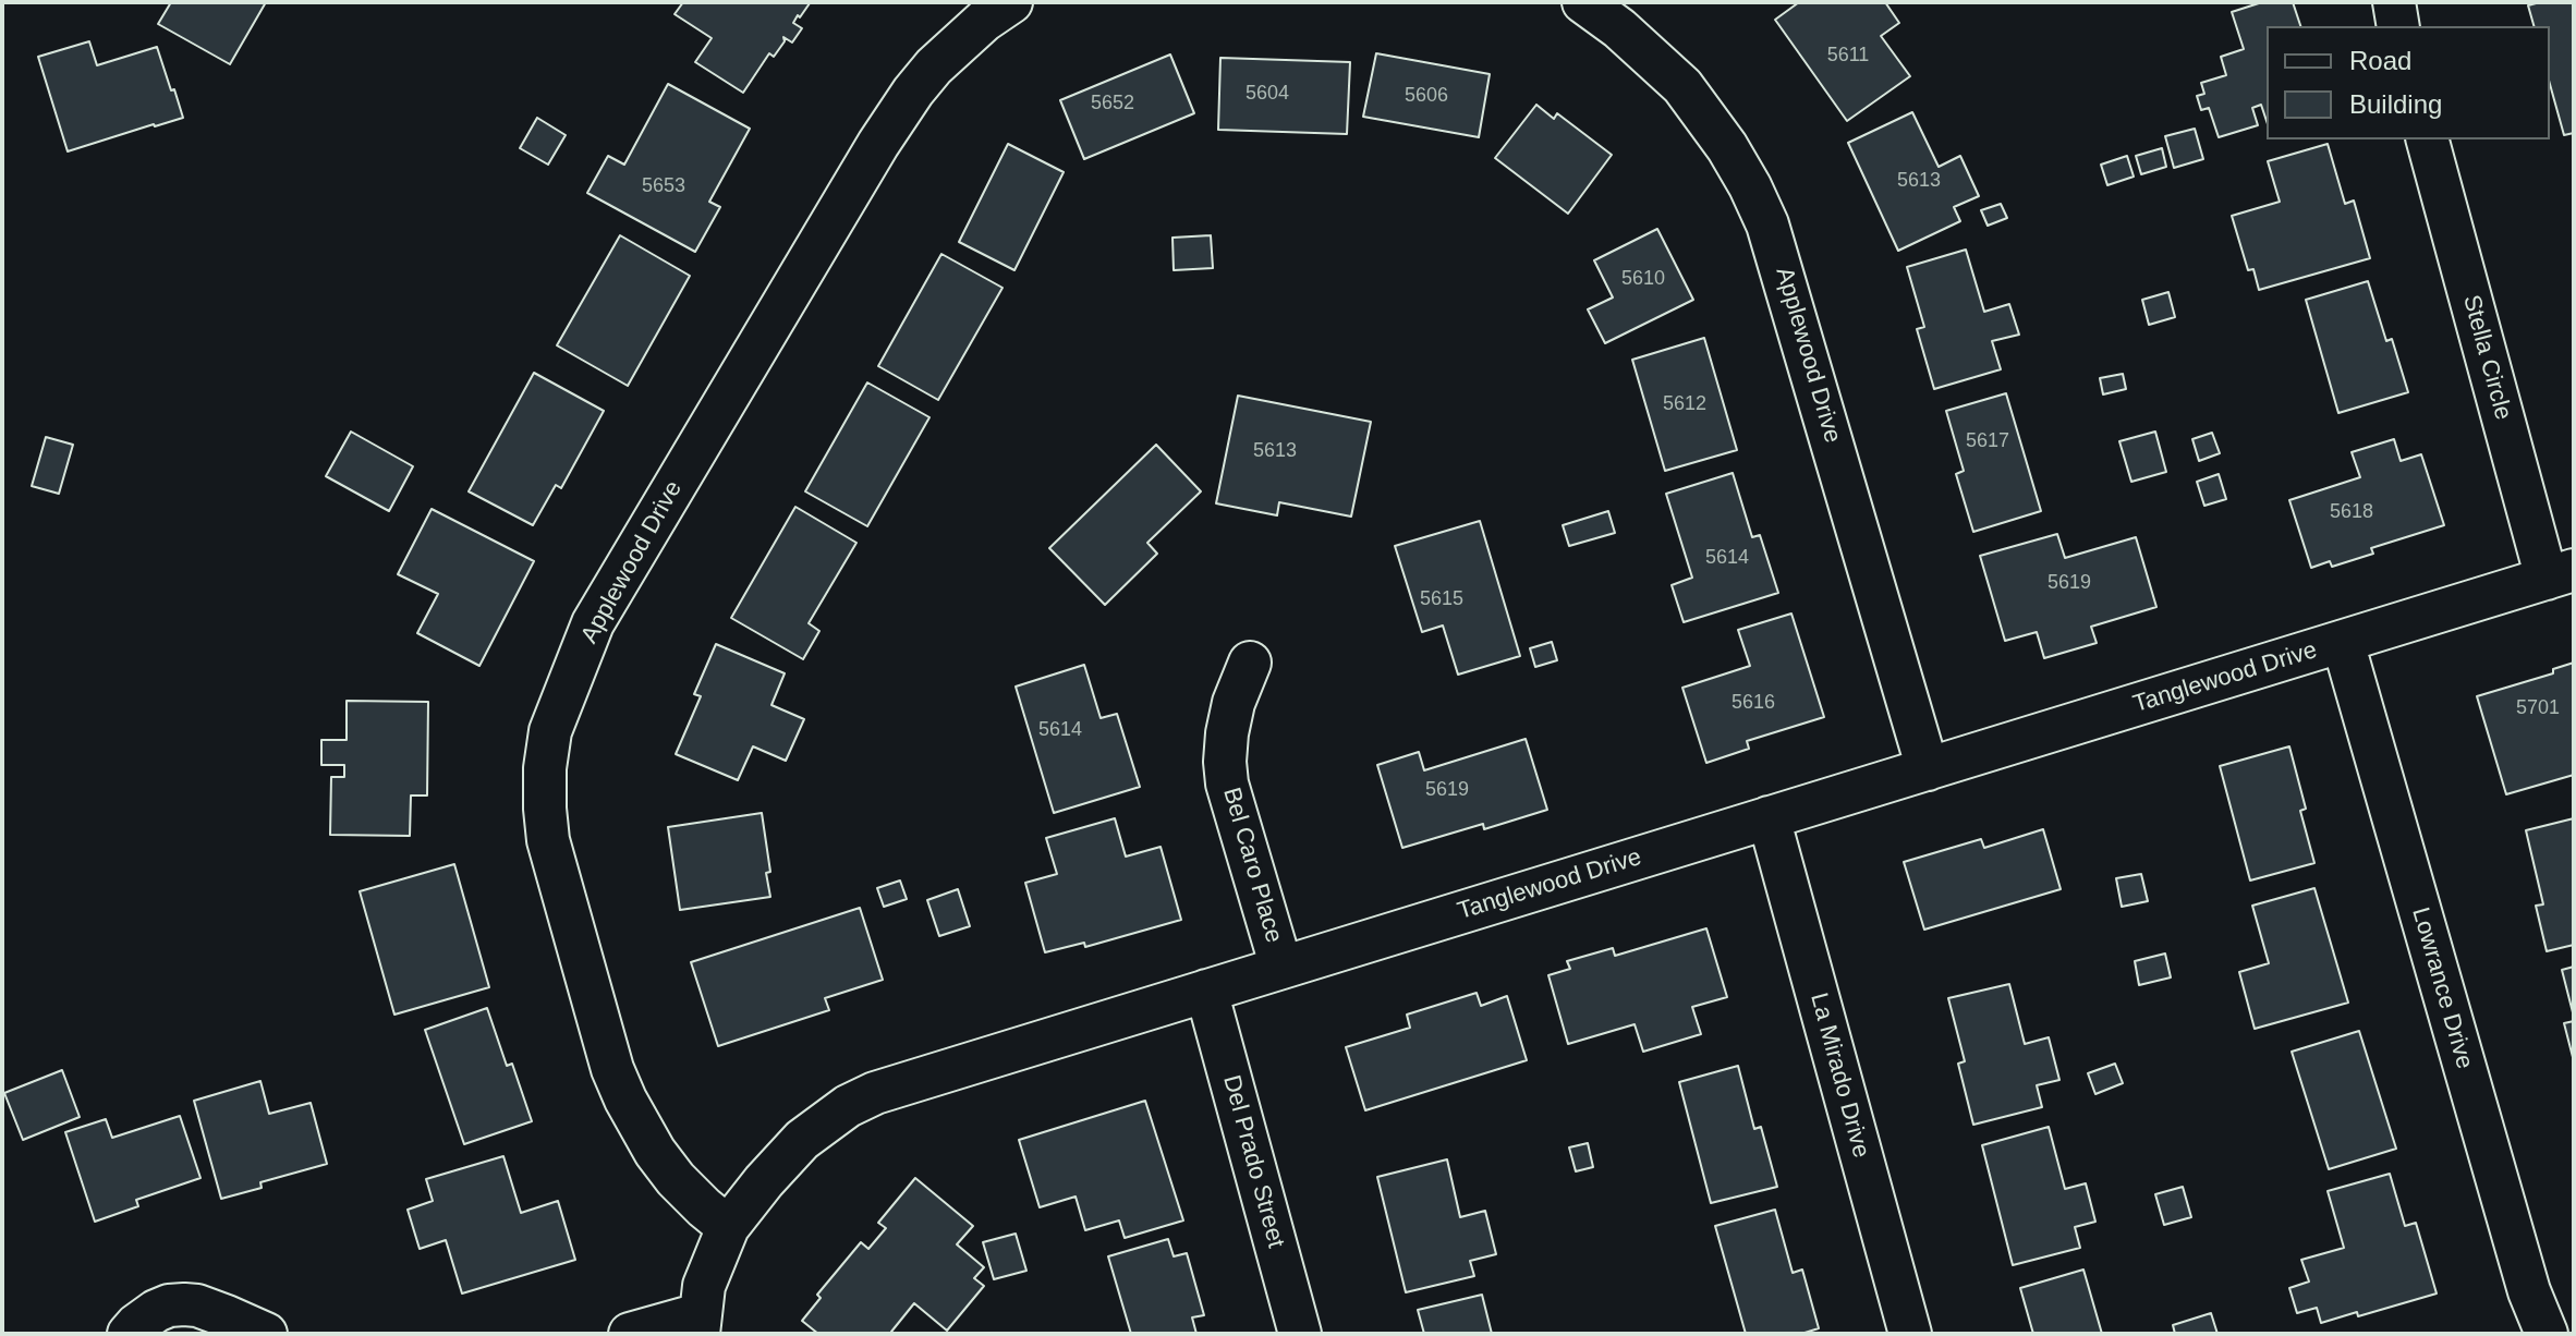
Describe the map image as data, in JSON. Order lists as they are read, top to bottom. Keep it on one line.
{"streets":{"street":["Applewood Drive","Stella Circle","Tanglewood Drive","Bel Caro Place","Lowrance Drive","La Mirado Drive","Del Prado Street"]},"crossings":[["Applewood Drive","Tanglewood Drive"],["Stella Circle","Tanglewood Drive"],["Tanglewood Drive","Bel Caro Place"],["Tanglewood Drive","Lowrance Drive"],["Tanglewood Drive","La Mirado Drive"],["Tanglewood Drive","Del Prado Street"]],"house_numbers":["5611","5604","5606","5652","5613","5653","5610","5612","5617","5613","5618","5614","5619","5615","5616","5701","5614","5619"],"legend":["Road","Building"]}
